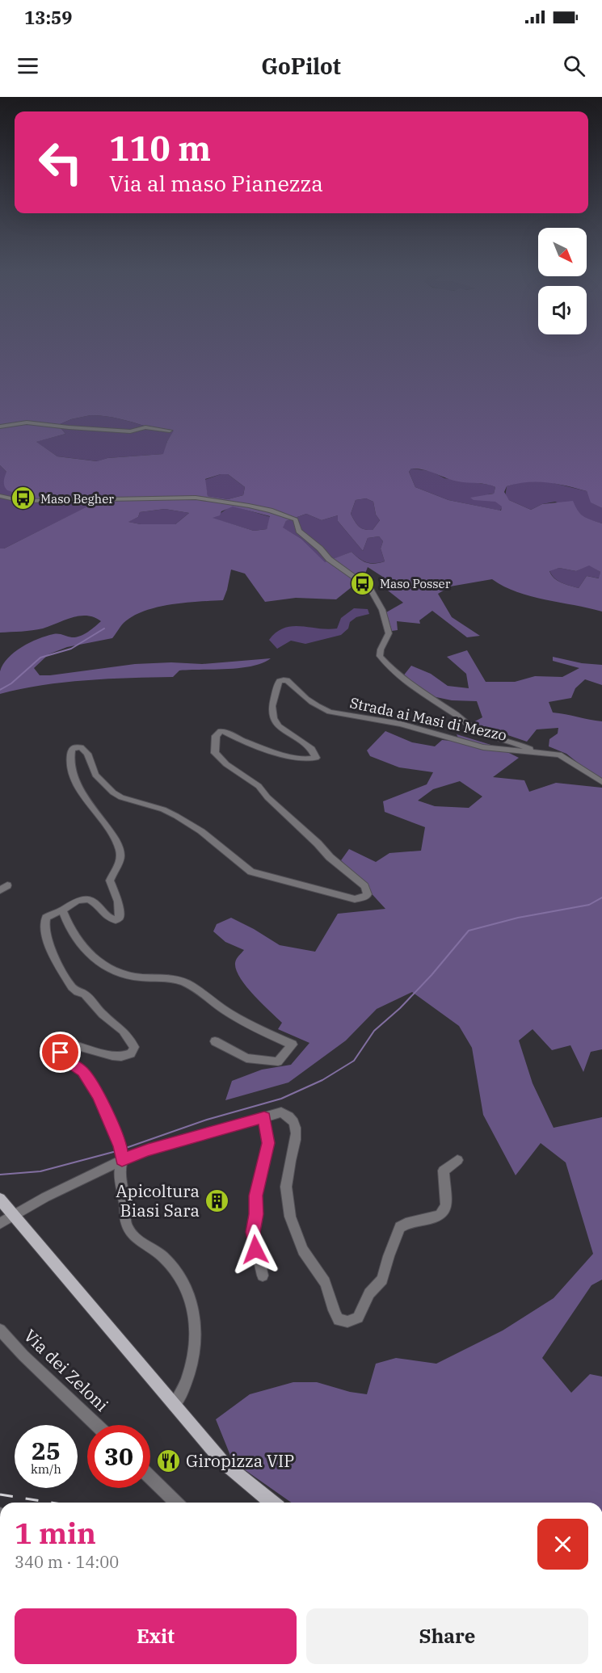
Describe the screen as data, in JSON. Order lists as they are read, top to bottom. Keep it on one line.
{"streets":{"street":["Strada ai Masi di Mezzo","Via dei Zeloni"]},"places":{"bus stop":["Maso Begher","Maso Posser"],"building":["Apicoltura Biasi Sara"],"restaurant":["Giropizza VIP"]},"north":"bottom right","page":{"status":"13:59","header":"GoPilot","turn":["110 m","Via al maso Pianezza"],"speed":"25 km/h","limit":"30","heading":["1 min","340 m · 14:00"],"buttons":["Exit","Share"]}}
